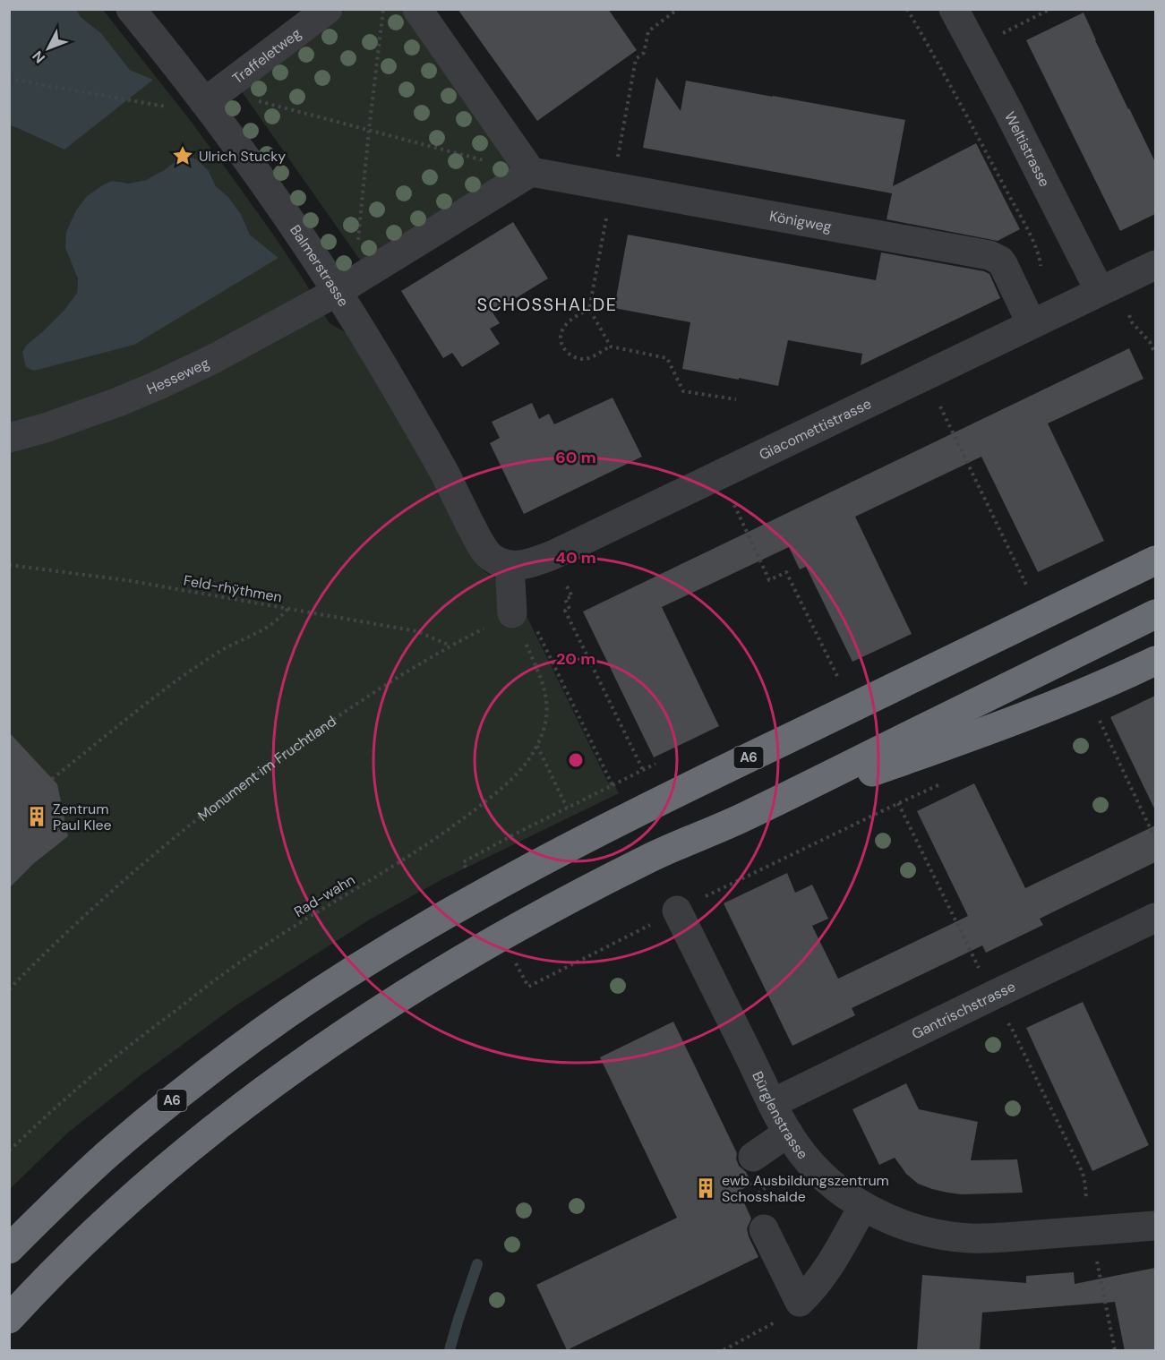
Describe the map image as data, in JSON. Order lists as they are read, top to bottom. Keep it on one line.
{"streets":{"highway":["A6"],"street":["Traffeletweg","Weltistrasse","Königweg","Balmerstrasse","Hesseweg","Giacomettistrasse","Gantrischstrasse","Bürglenstrasse"],"path":["Feld-rhÿthmen","Monument im Fruchtland","Rad-wahn"]},"crossings":[["Traffeletweg","Balmerstrasse"],["Weltistrasse","Giacomettistrasse"],["Königweg","Hesseweg"],["Königweg","Giacomettistrasse"],["Balmerstrasse","Hesseweg"],["Balmerstrasse","Giacomettistrasse"],["Feld-rhÿthmen","Monument im Fruchtland"],["Monument im Fruchtland","Rad-wahn"],["Gantrischstrasse","Bürglenstrasse"]],"districts":["SCHOSSHALDE"],"places":{"place":["Ulrich Stucky"],"building":["Zentrum Paul Klee","ewb Ausbildungszentrum Schosshalde"]},"north":"bottom left","rings":["60 m","40 m","20 m"]}
